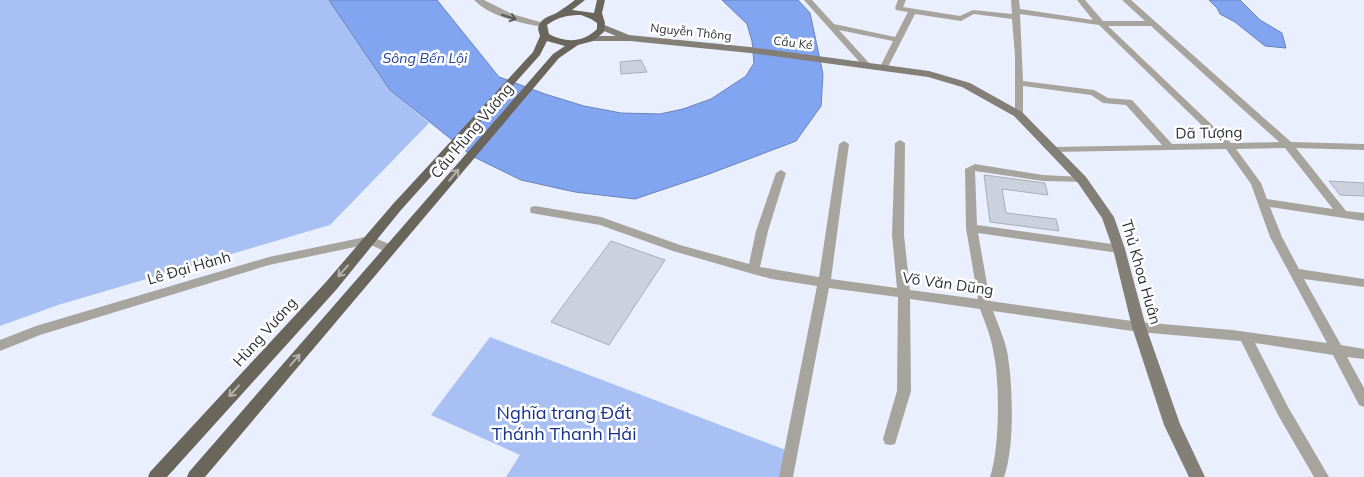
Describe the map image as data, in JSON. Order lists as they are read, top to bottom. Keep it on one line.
{"streets":{"main road":["Nguyễn Thông","Cầu Ké","Cầu Hùng Vương","Thủ Khoa Huân","Hùng Vương"],"street":["Dã Tượng","Lê Đại Hành","Võ Văn Dũng"]},"crossings":[["Nguyễn Thông","Cầu Ké"],["Cầu Ké","Thủ Khoa Huân"],["Cầu Hùng Vương","Hùng Vương"],["Dã Tượng","Thủ Khoa Huân"],["Lê Đại Hành","Hùng Vương"],["Thủ Khoa Huân","Võ Văn Dũng"]],"water":["Sông Bến Lội"],"parks":["Nghĩa trang Đất Thánh Thanh Hải"]}
